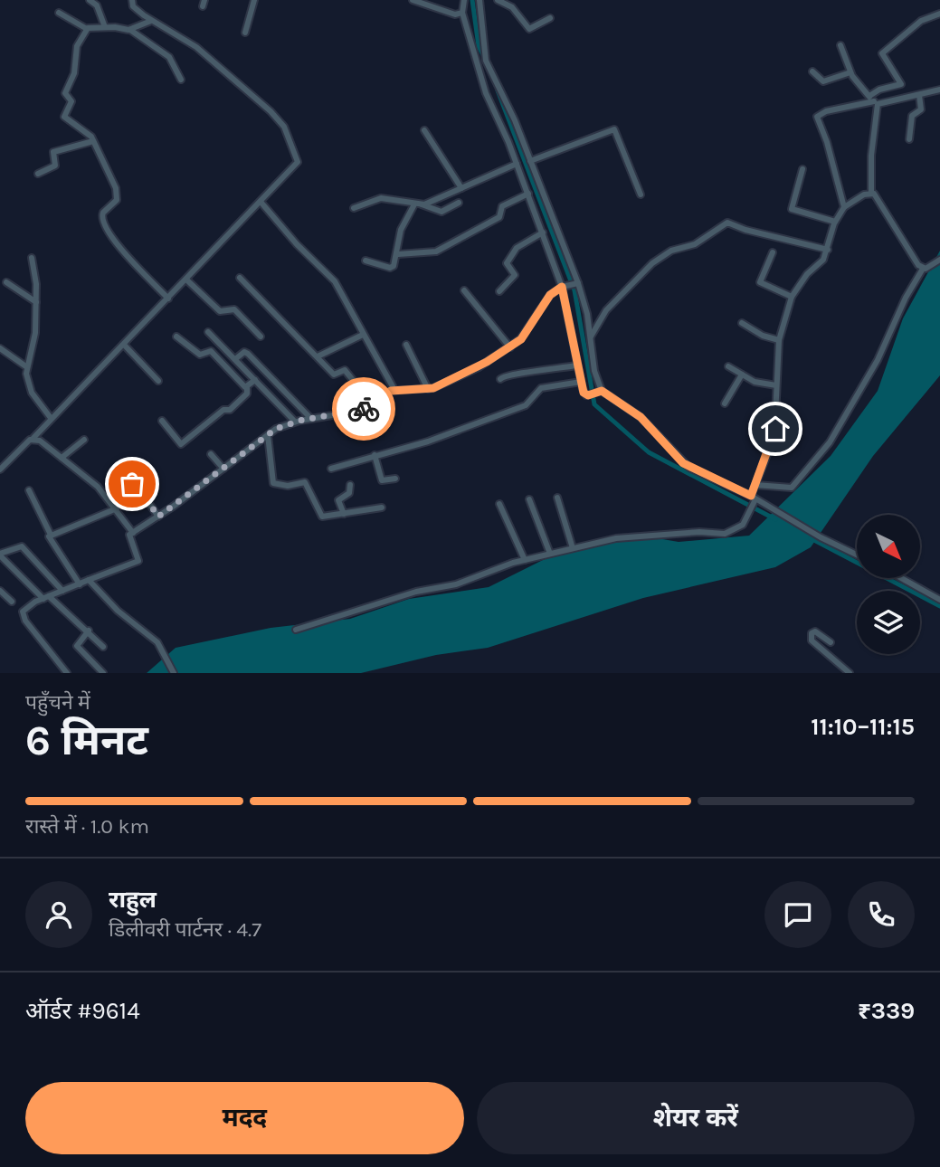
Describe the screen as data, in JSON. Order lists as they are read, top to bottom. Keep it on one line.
{"north":"bottom right","page":{"heading":["6 मिनट","पहुँचने में","11:10–11:15"],"panel":["राहुल","डिलीवरी पार्टनर · 4.7","ऑर्डर #9614","₹339"],"bar":"रास्ते में · 1.0 km","buttons":["मदद","शेयर करें"]}}
